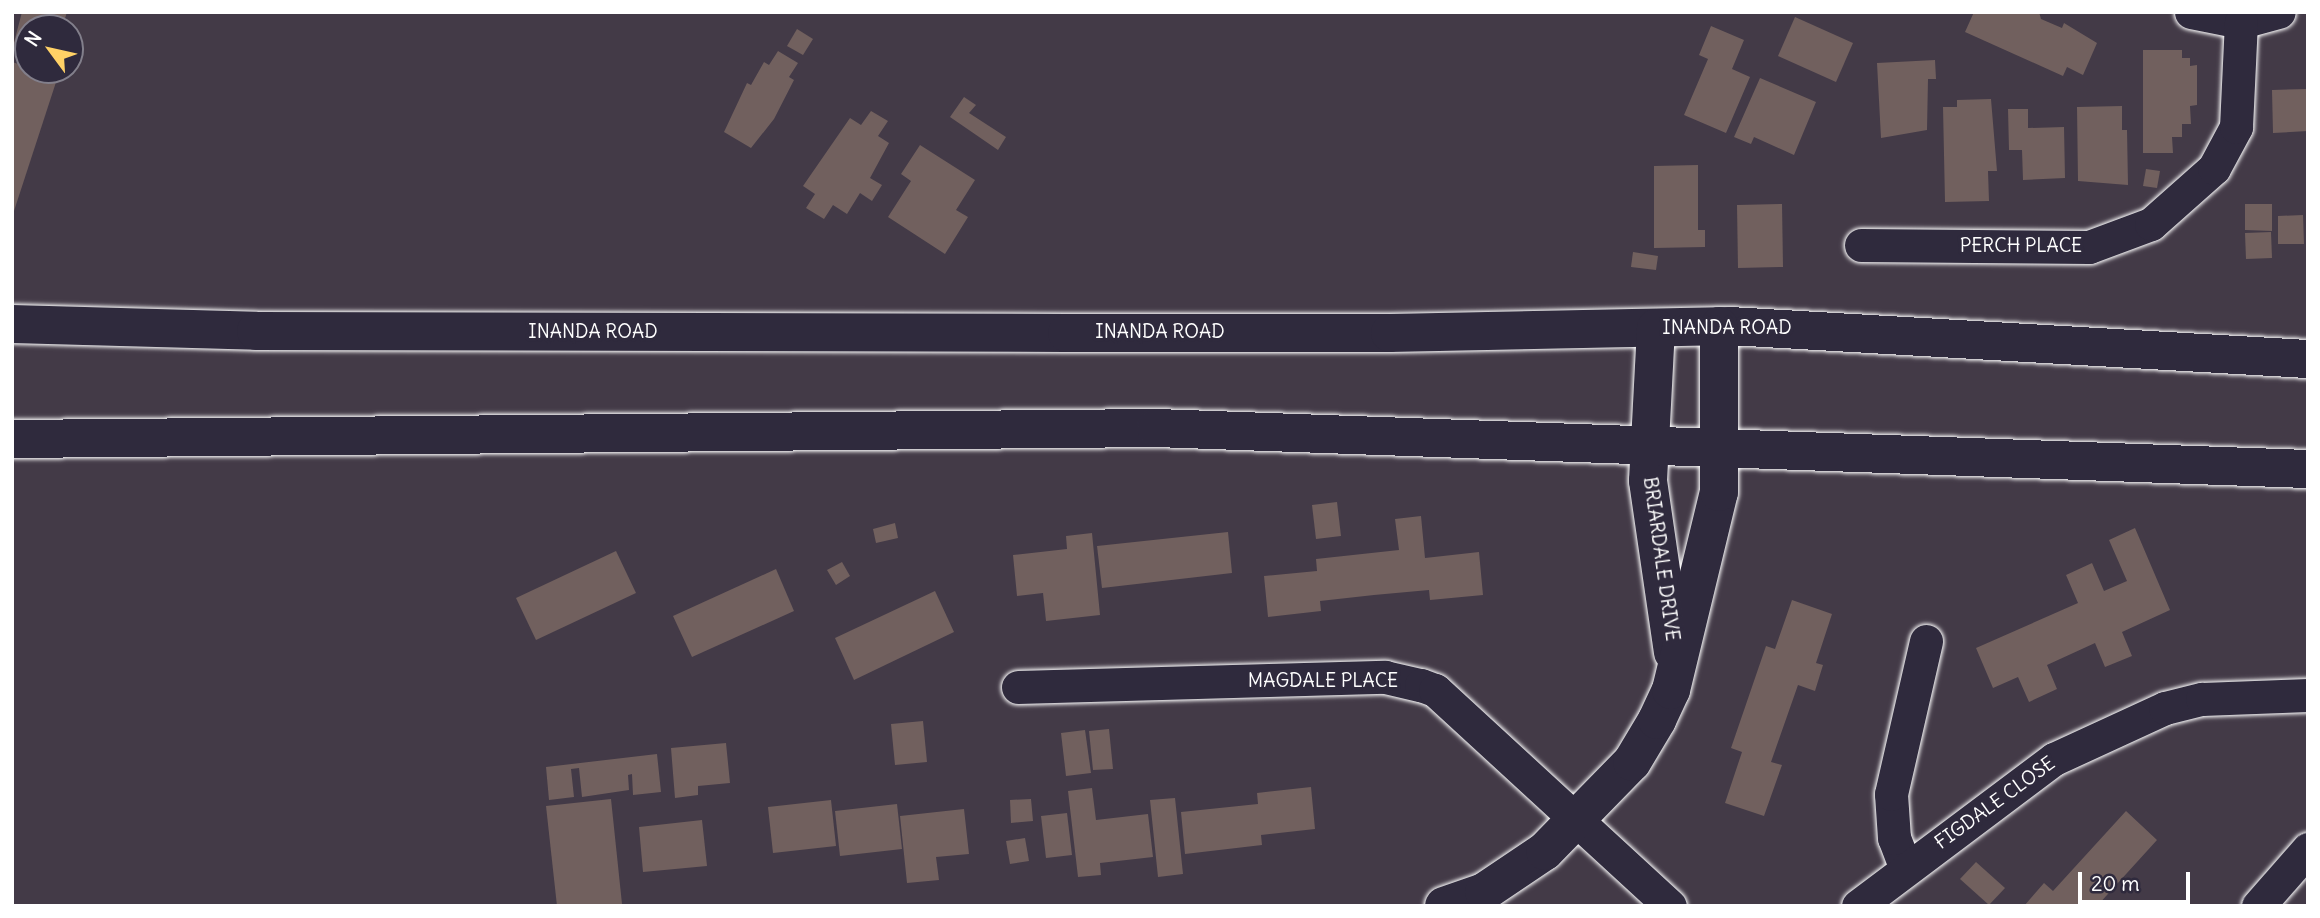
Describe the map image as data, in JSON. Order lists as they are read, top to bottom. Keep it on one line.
{"streets":{"main road":["INANDA ROAD","BRIARDALE DRIVE"],"street":["PERCH PLACE","MAGDALE PLACE","FIGDALE CLOSE"]},"crossings":[["INANDA ROAD","BRIARDALE DRIVE"],["BRIARDALE DRIVE","MAGDALE PLACE"]],"scale_bar":"20 m","north":"top left"}
